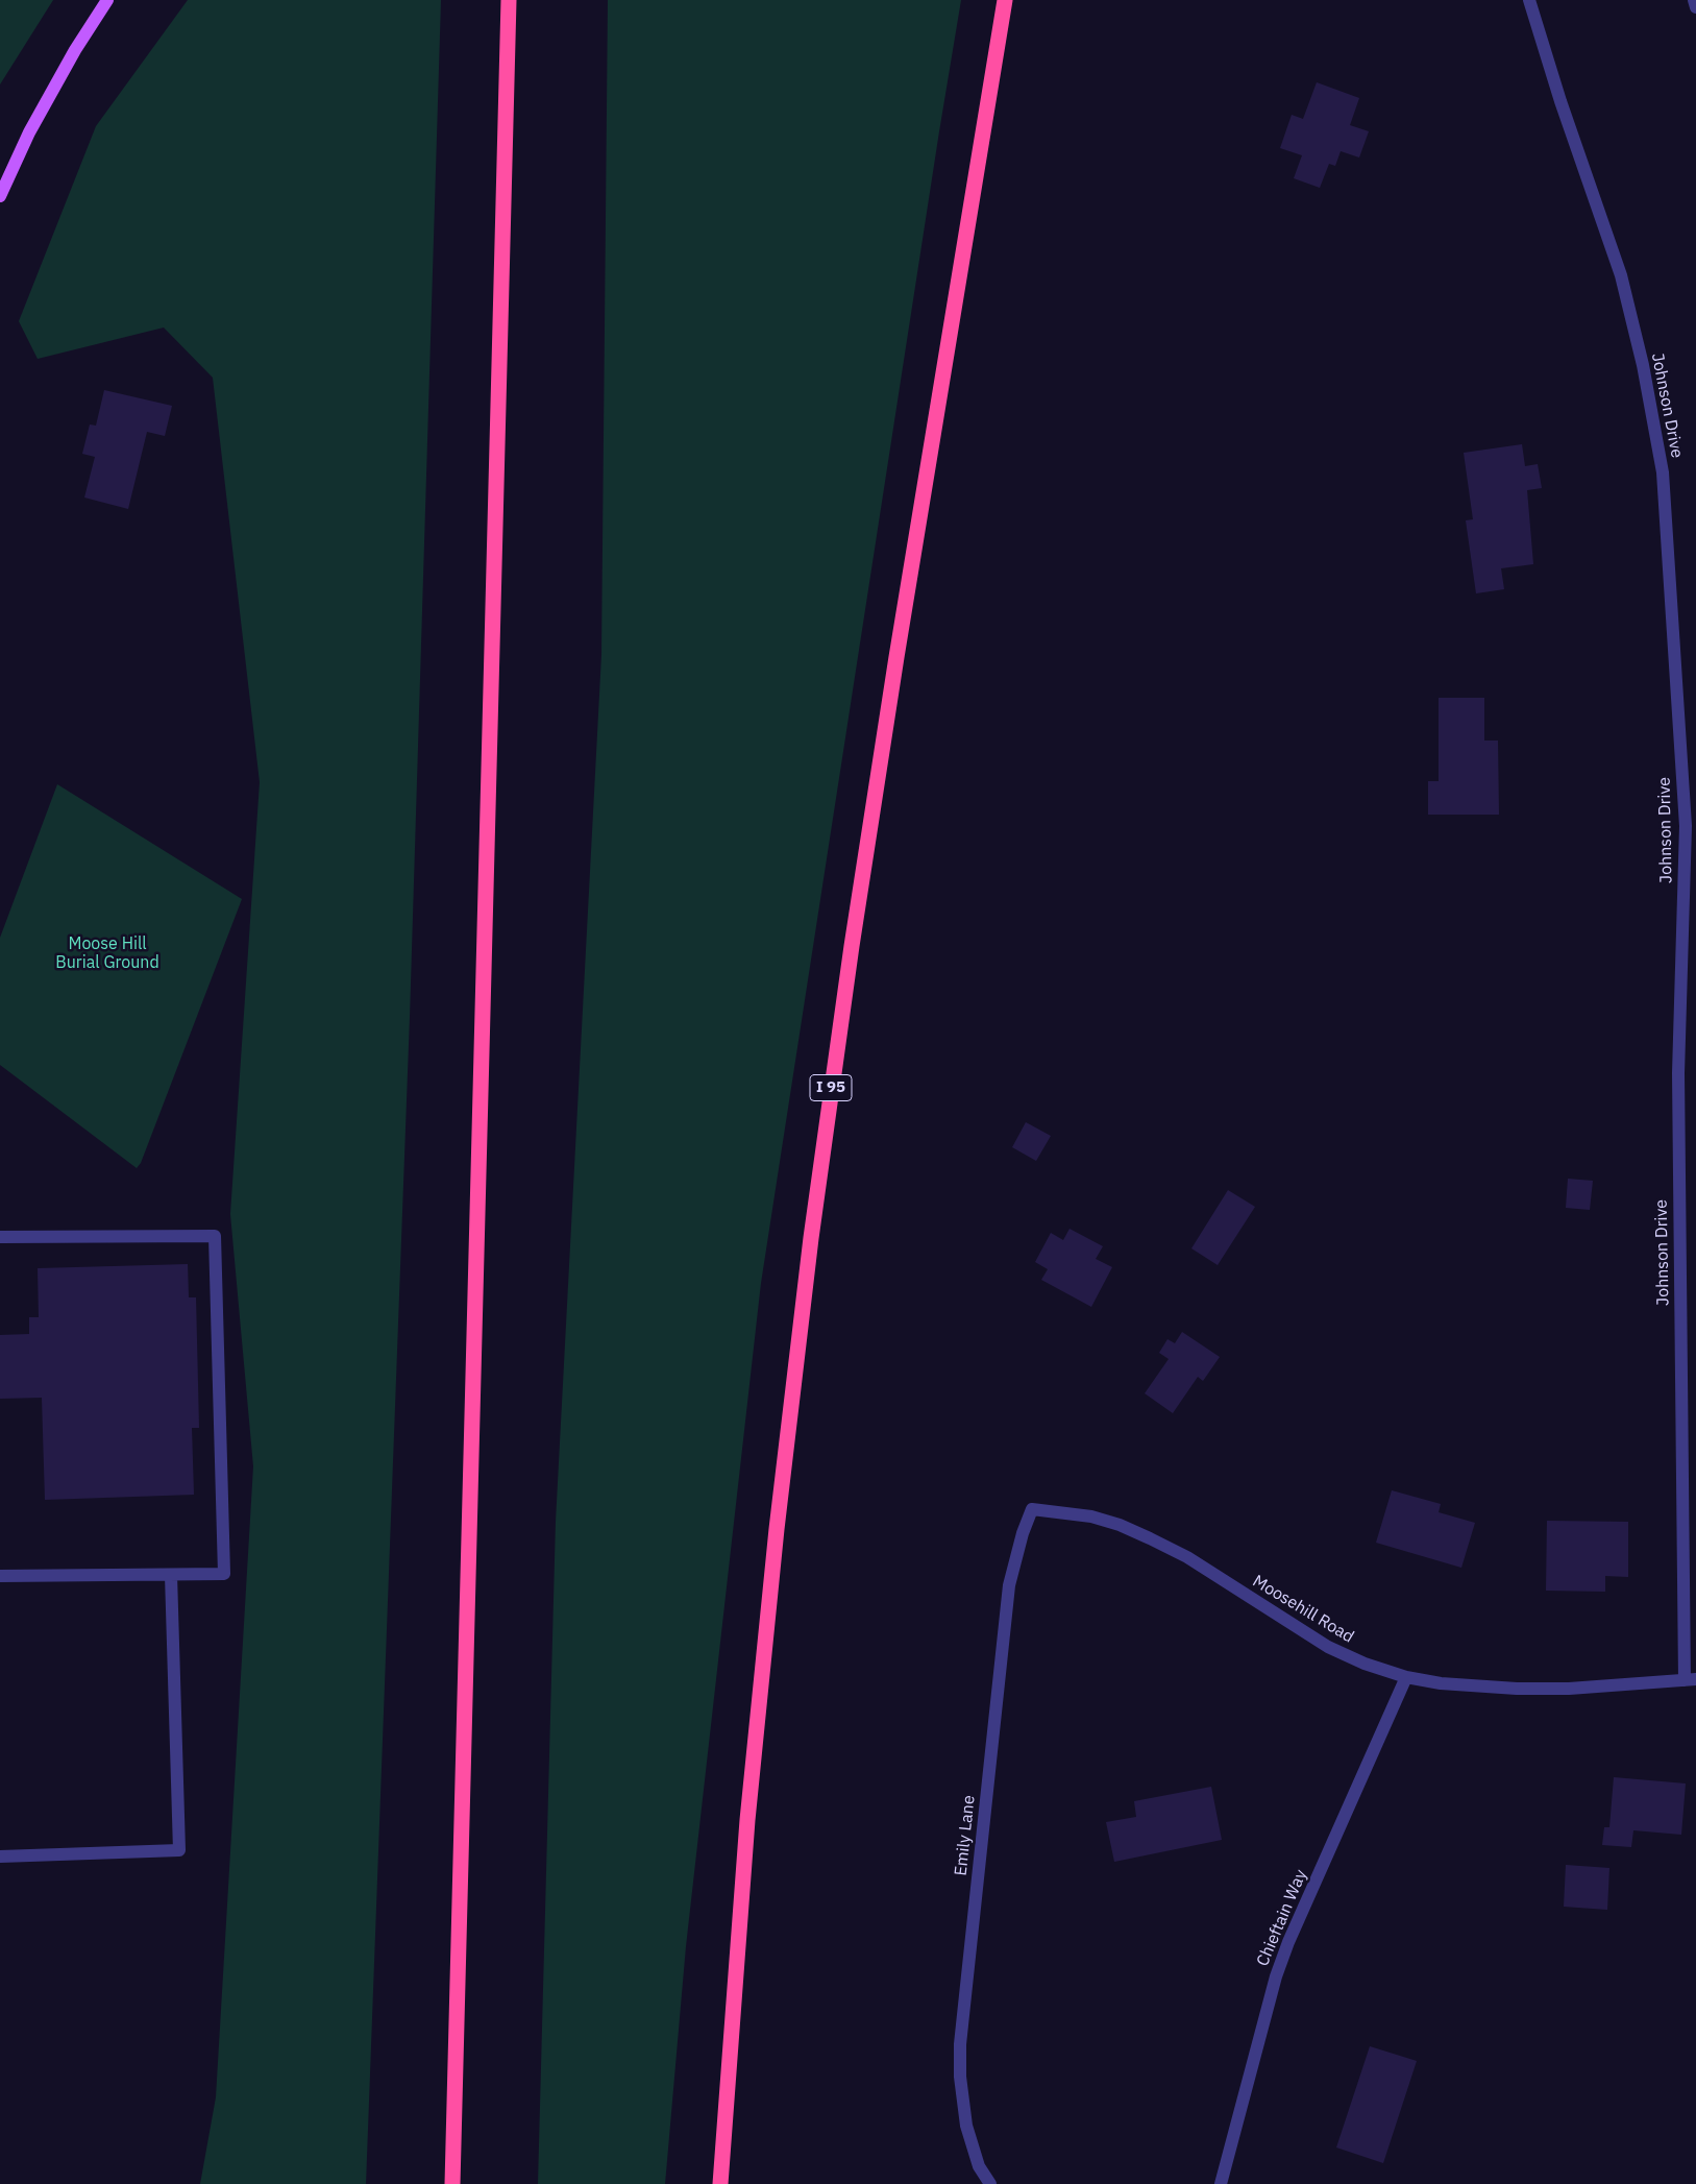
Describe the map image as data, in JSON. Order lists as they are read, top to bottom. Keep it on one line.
{"streets":{"highway":["I 95"],"street":["Johnson Drive","Moosehill Road","Emily Lane","Chieftain Way"]},"crossings":[["Johnson Drive","Moosehill Road"],["Moosehill Road","Emily Lane"],["Moosehill Road","Chieftain Way"]],"parks":["Moose Hill Burial Ground"]}
